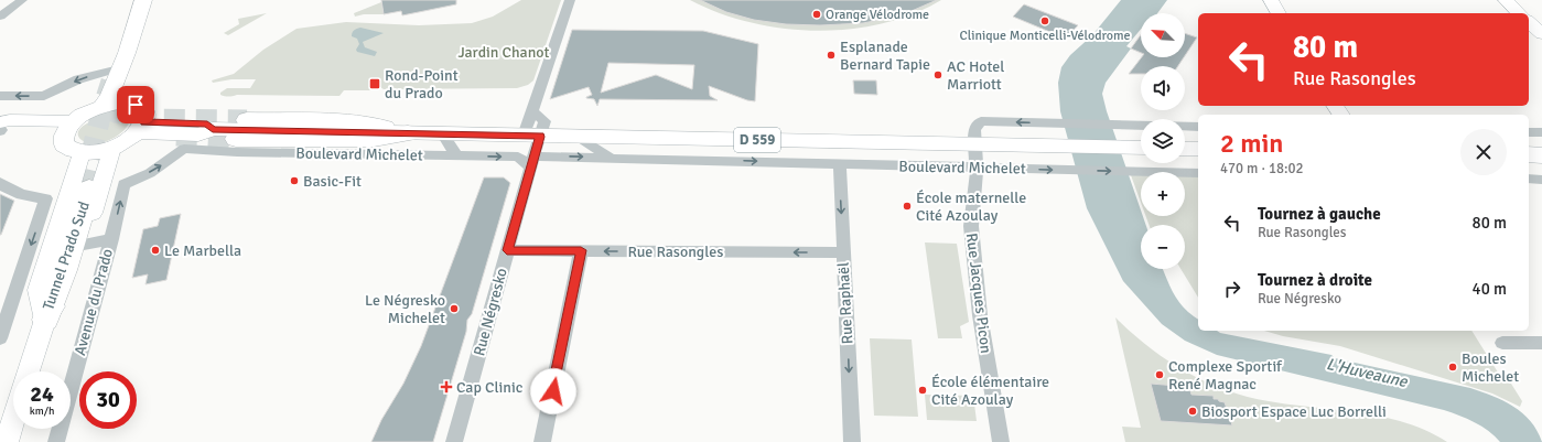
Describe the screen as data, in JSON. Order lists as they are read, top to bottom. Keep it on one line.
{"streets":{"highway":["Tunnel Prado Sud"],"main road":["D 559","Boulevard Michelet","Avenue du Prado"],"street":["Rue Rasongles","Rue Jacques Picon","Rue Raphaël","Rue Négresko"]},"crossings":[["Boulevard Michelet","Rue Jacques Picon"],["Boulevard Michelet","Avenue du Prado"],["Boulevard Michelet","Rue Raphaël"],["Boulevard Michelet","Rue Négresko"],["Rue Rasongles","Rue Raphaël"],["Rue Rasongles","Rue Négresko"],["Tunnel Prado Sud","Avenue du Prado"]],"one_way":["Rue Rasongles","Rue Raphaël"],"water":["L'Huveaune"],"parks":["Jardin Chanot"],"places":{"other":["Orange Vélodrome","Clinique Monticelli-Vélodrome","Esplanade Bernard Tapie","AC Hotel Marriott","Basic-Fit","École maternelle Cité Azoulay","Le Marbella","Le Négresko Michelet","Boules Michelet","Complexe Sportif René Magnac","École élémentaire Cité Azoulay","Biosport Espace Luc Borrelli"],"transit":["Rond-Point du Prado"],"health":["Cap Clinic"]},"north":"top left","page":{"map_buttons":["+","−"],"turn":["80 m","Rue Rasongles"],"heading":["2 min","470 m · 18:02"],"list":[{"name":"Tournez à gauche","note":"Rue Rasongles","value":"80 m"},{"name":"Tournez à droite","note":"Rue Négresko","value":"40 m"}],"speed":"24 km/h","limit":"30"}}
